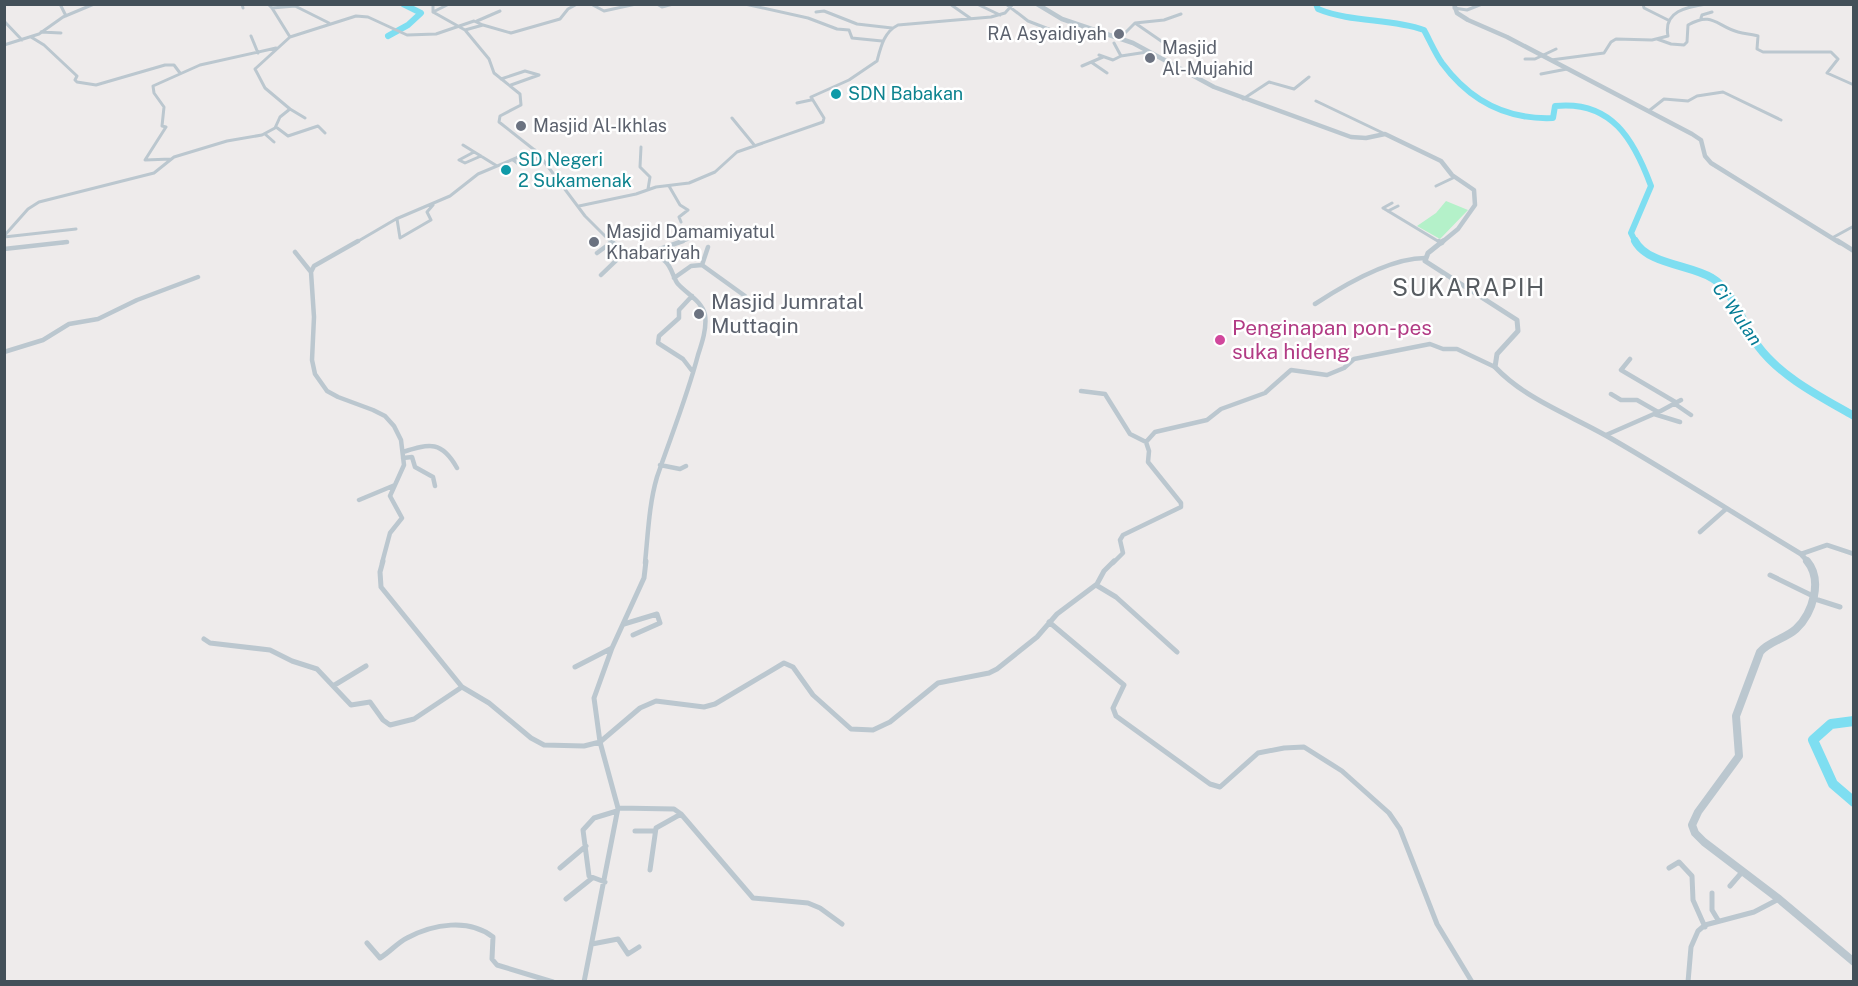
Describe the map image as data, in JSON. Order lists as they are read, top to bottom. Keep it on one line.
{"districts":["SUKARAPIH"],"water":["Ci Wulan"],"places":["RA Asyaidiyah","Masjid Al-Mujahid","SDN Babakan","Masjid Al-Ikhlas","SD Negeri 2 Sukamenak","Masjid Damamiyatul Khabariyah","Masjid Jumratal Muttaqin","Penginapan pon-pes suka hideng"]}
